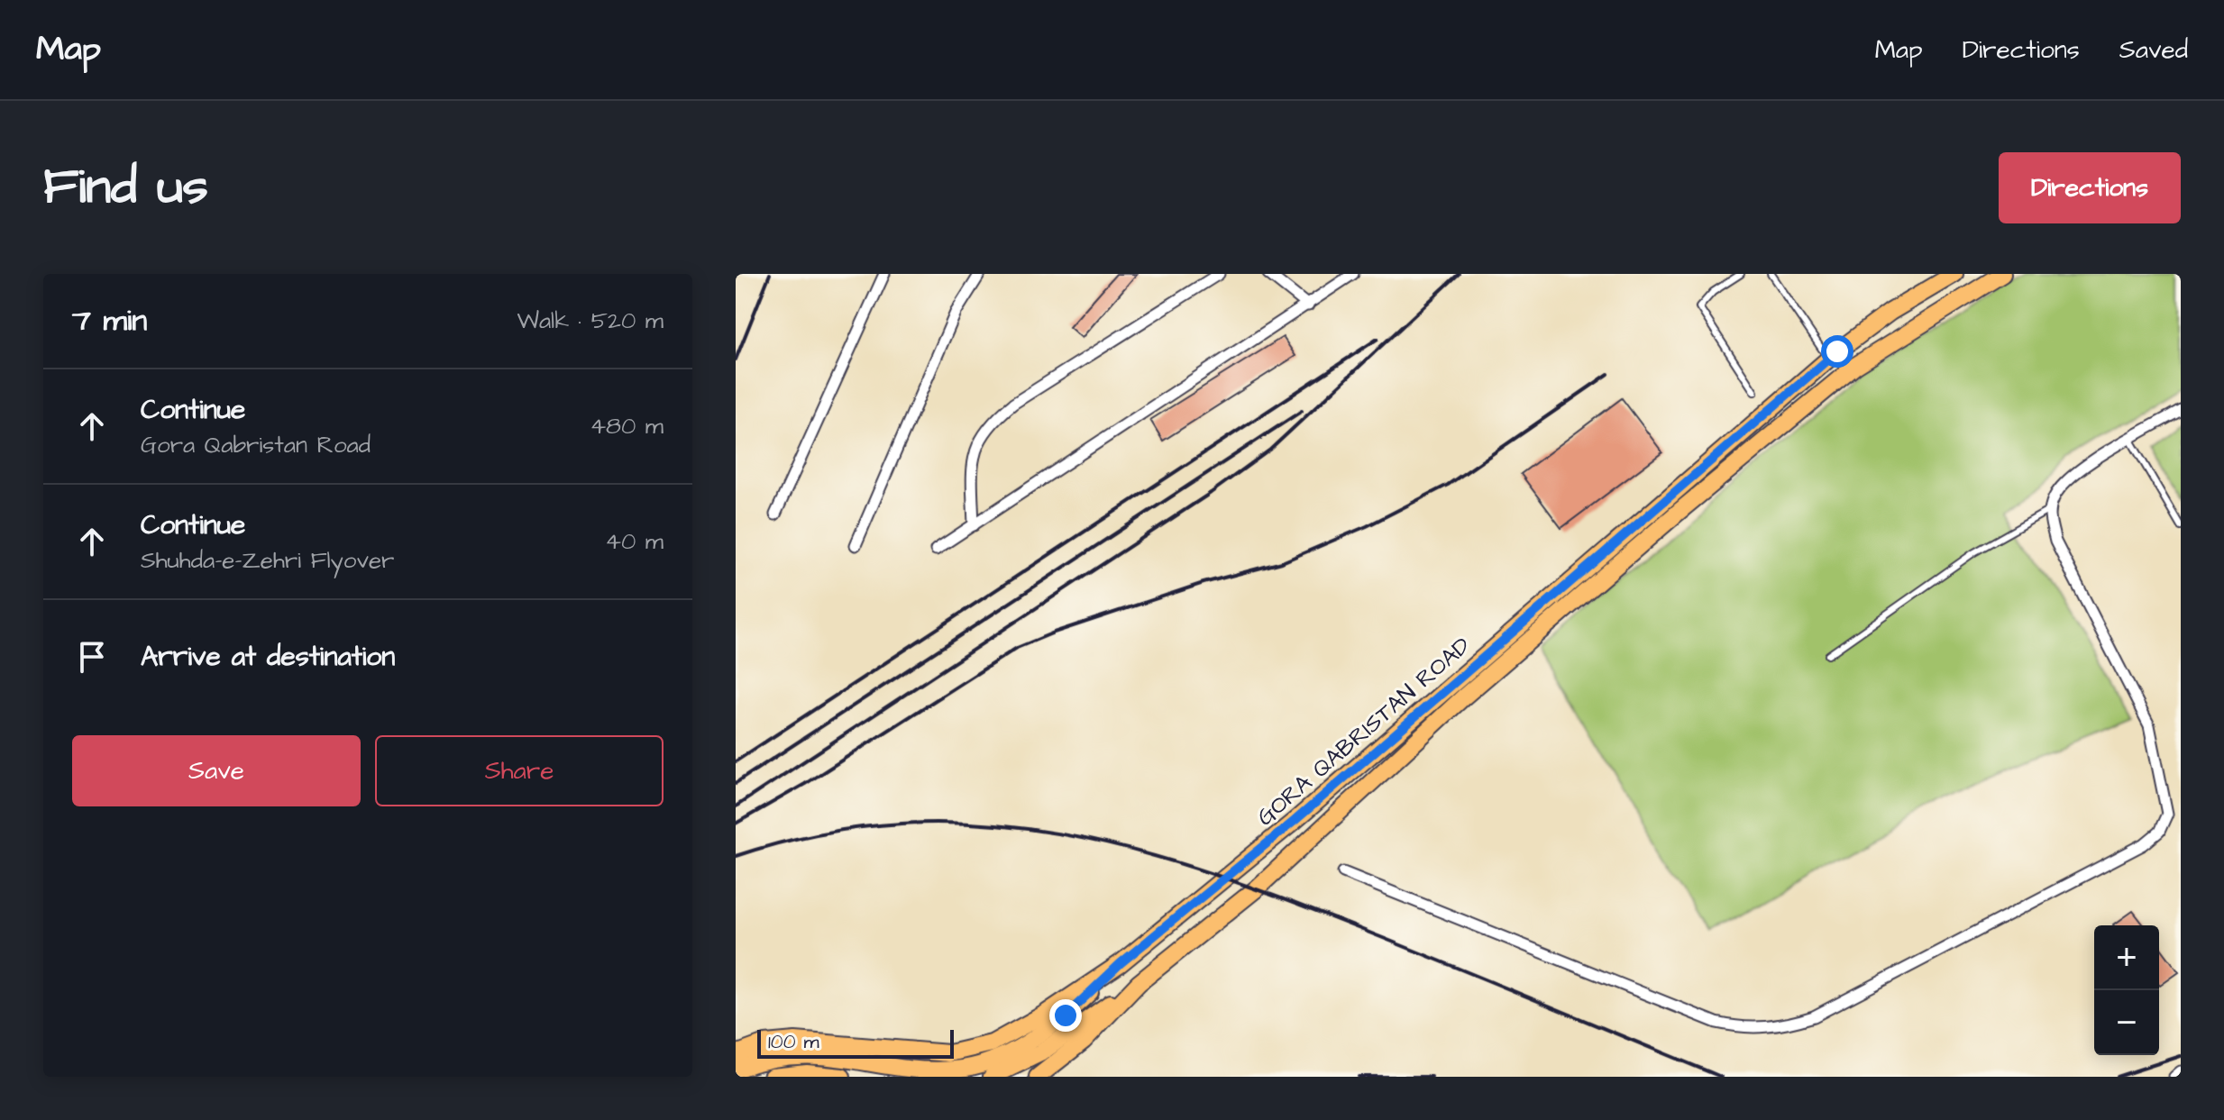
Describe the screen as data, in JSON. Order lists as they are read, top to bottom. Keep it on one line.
{"streets":{"main road":["GORA QABRISTAN ROAD"]},"scale_bar":"100 m","page":{"header":"Map","nav":["Map","Directions","Saved"],"title":"Find us","buttons":["Directions",["Save","Share"]],"heading":["7 min","Walk · 520 m"],"list":[["Continue","Gora Qabristan Road","480 m"],["Continue","Shuhda-e-Zehri Flyover","40 m"],"Arrive at destination"],"map_buttons":["+","−"],"scale":"100 m"}}
